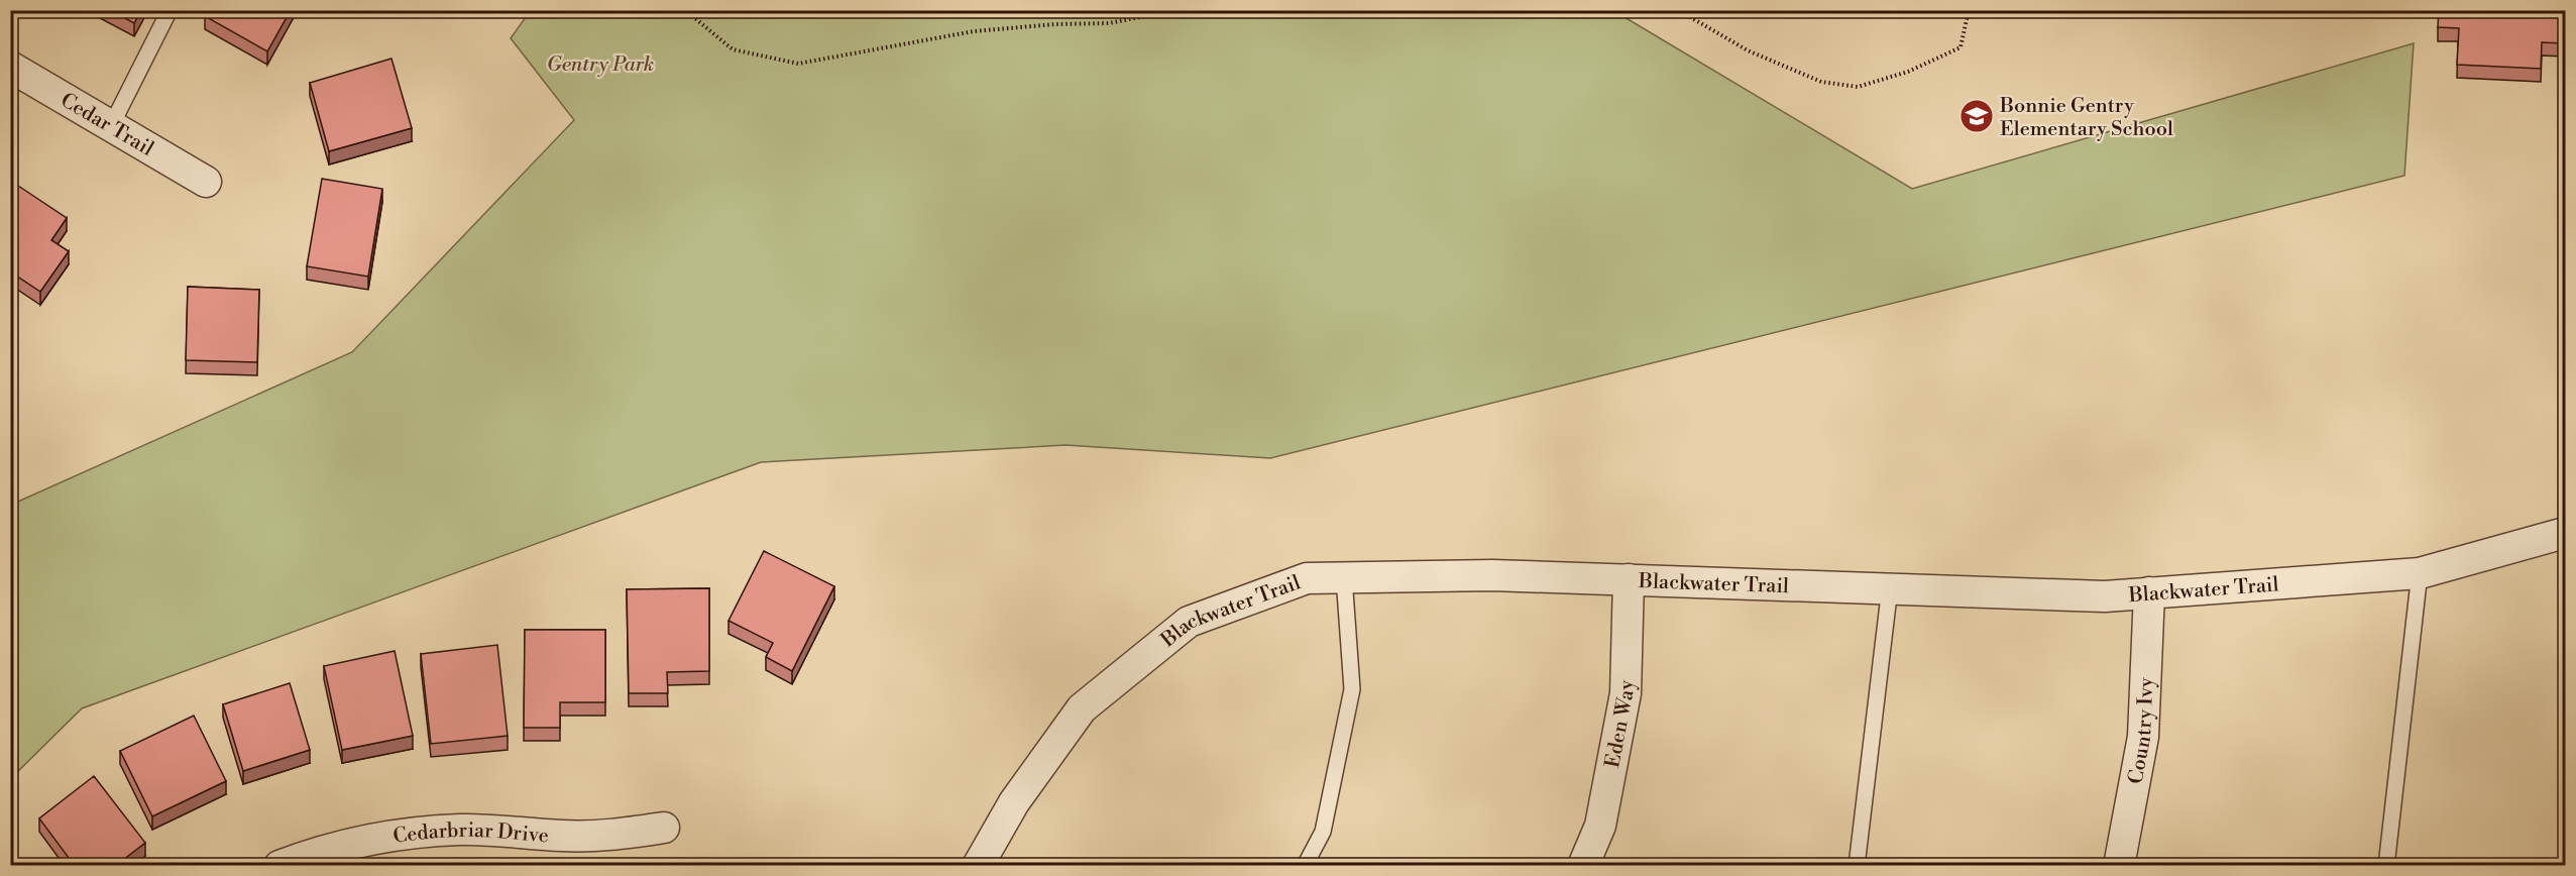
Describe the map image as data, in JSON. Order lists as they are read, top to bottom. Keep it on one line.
{"streets":{"street":["Cedar Trail","Blackwater Trail","Eden Way","Country Ivy","Cedarbriar Drive"]},"crossings":[["Blackwater Trail","Eden Way"],["Blackwater Trail","Country Ivy"]],"parks":["Gentry Park"],"places":{"school or university":["Bonnie Gentry Elementary School"]}}
